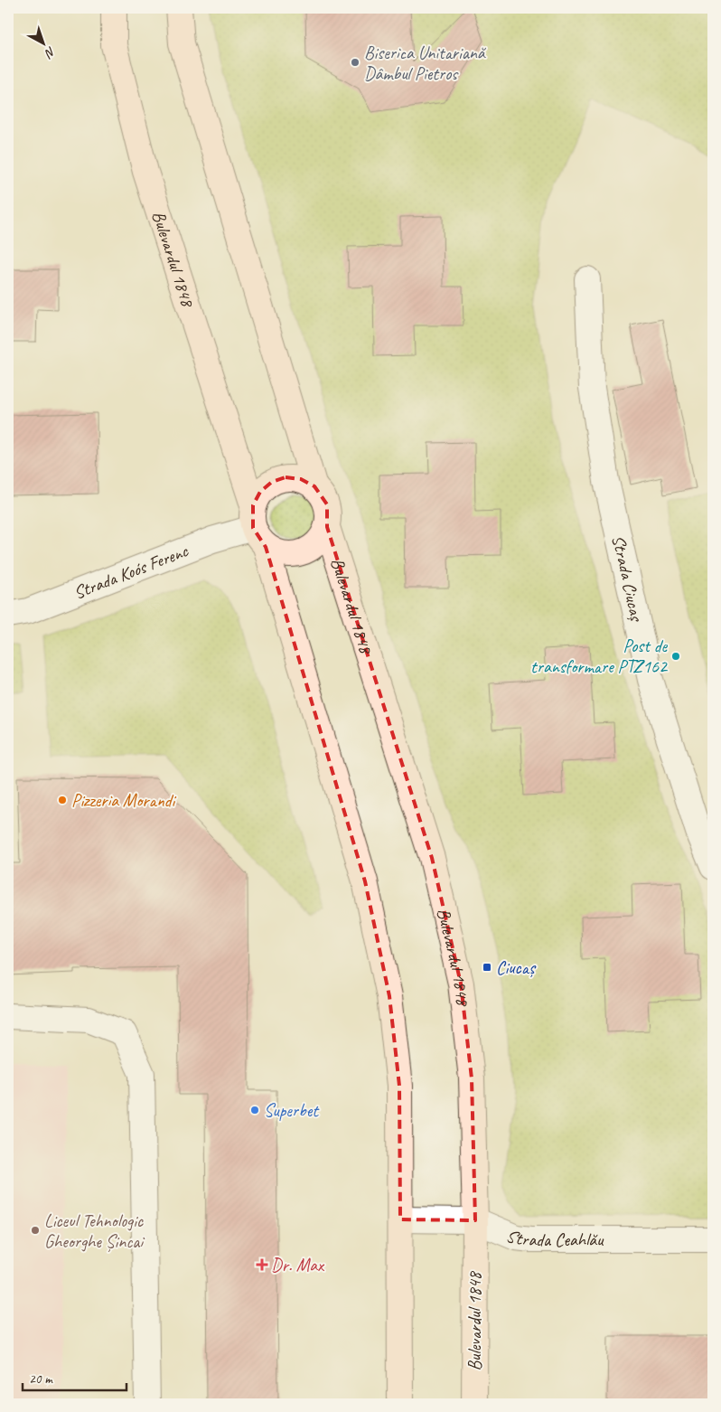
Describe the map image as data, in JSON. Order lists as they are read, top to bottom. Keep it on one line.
{"streets":{"street":["Bulevardul 1848","Strada Koós Ferenc","Strada Ciucaș","Strada Ceahlău"]},"crossings":[["Bulevardul 1848","Strada Koós Ferenc"],["Bulevardul 1848","Strada Ceahlău"]],"places":{"other":["Biserica Unitariană Dâmbul Pietros","Post de transformare PTZ162","Pizzeria Morandi","Superbet","Liceul Tehnologic Gheorghe Șincai"],"transit":["Ciucaș"],"health":["Dr. Max"]},"scale_bar":"20 m","north":"bottom right"}
